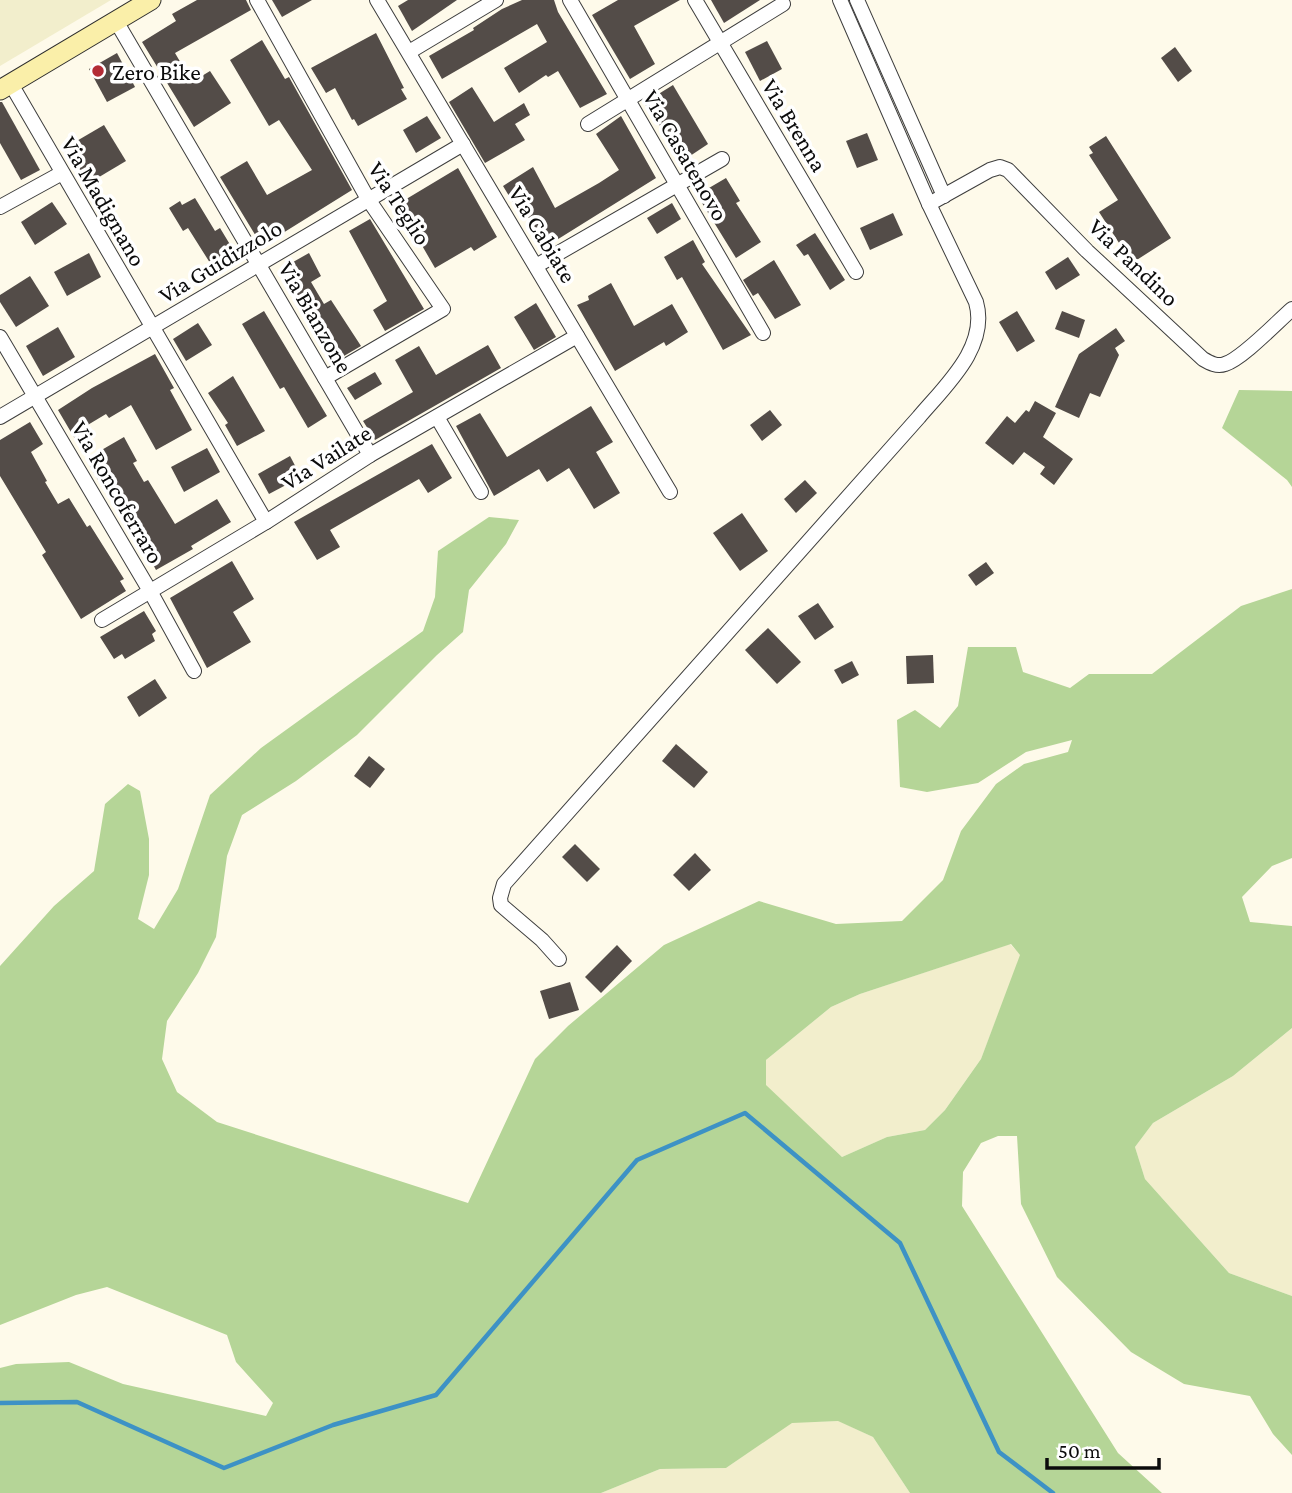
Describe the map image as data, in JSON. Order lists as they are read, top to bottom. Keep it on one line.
{"streets":{"street":["Via Brenna","Via Casatenovo","Via Madignano","Via Teglio","Via Cabiate","Via Guidizzolo","Via Pandino","Via Bianzone","Via Vailate","Via Roncoferraro"]},"crossings":[["Via Madignano","Via Guidizzolo"],["Via Madignano","Via Vailate"],["Via Teglio","Via Guidizzolo"],["Via Teglio","Via Bianzone"],["Via Cabiate","Via Guidizzolo"],["Via Cabiate","Via Vailate"],["Via Guidizzolo","Via Bianzone"],["Via Guidizzolo","Via Roncoferraro"],["Via Bianzone","Via Vailate"],["Via Vailate","Via Roncoferraro"]],"places":["Zero Bike"],"scale_bar":"50 m"}
